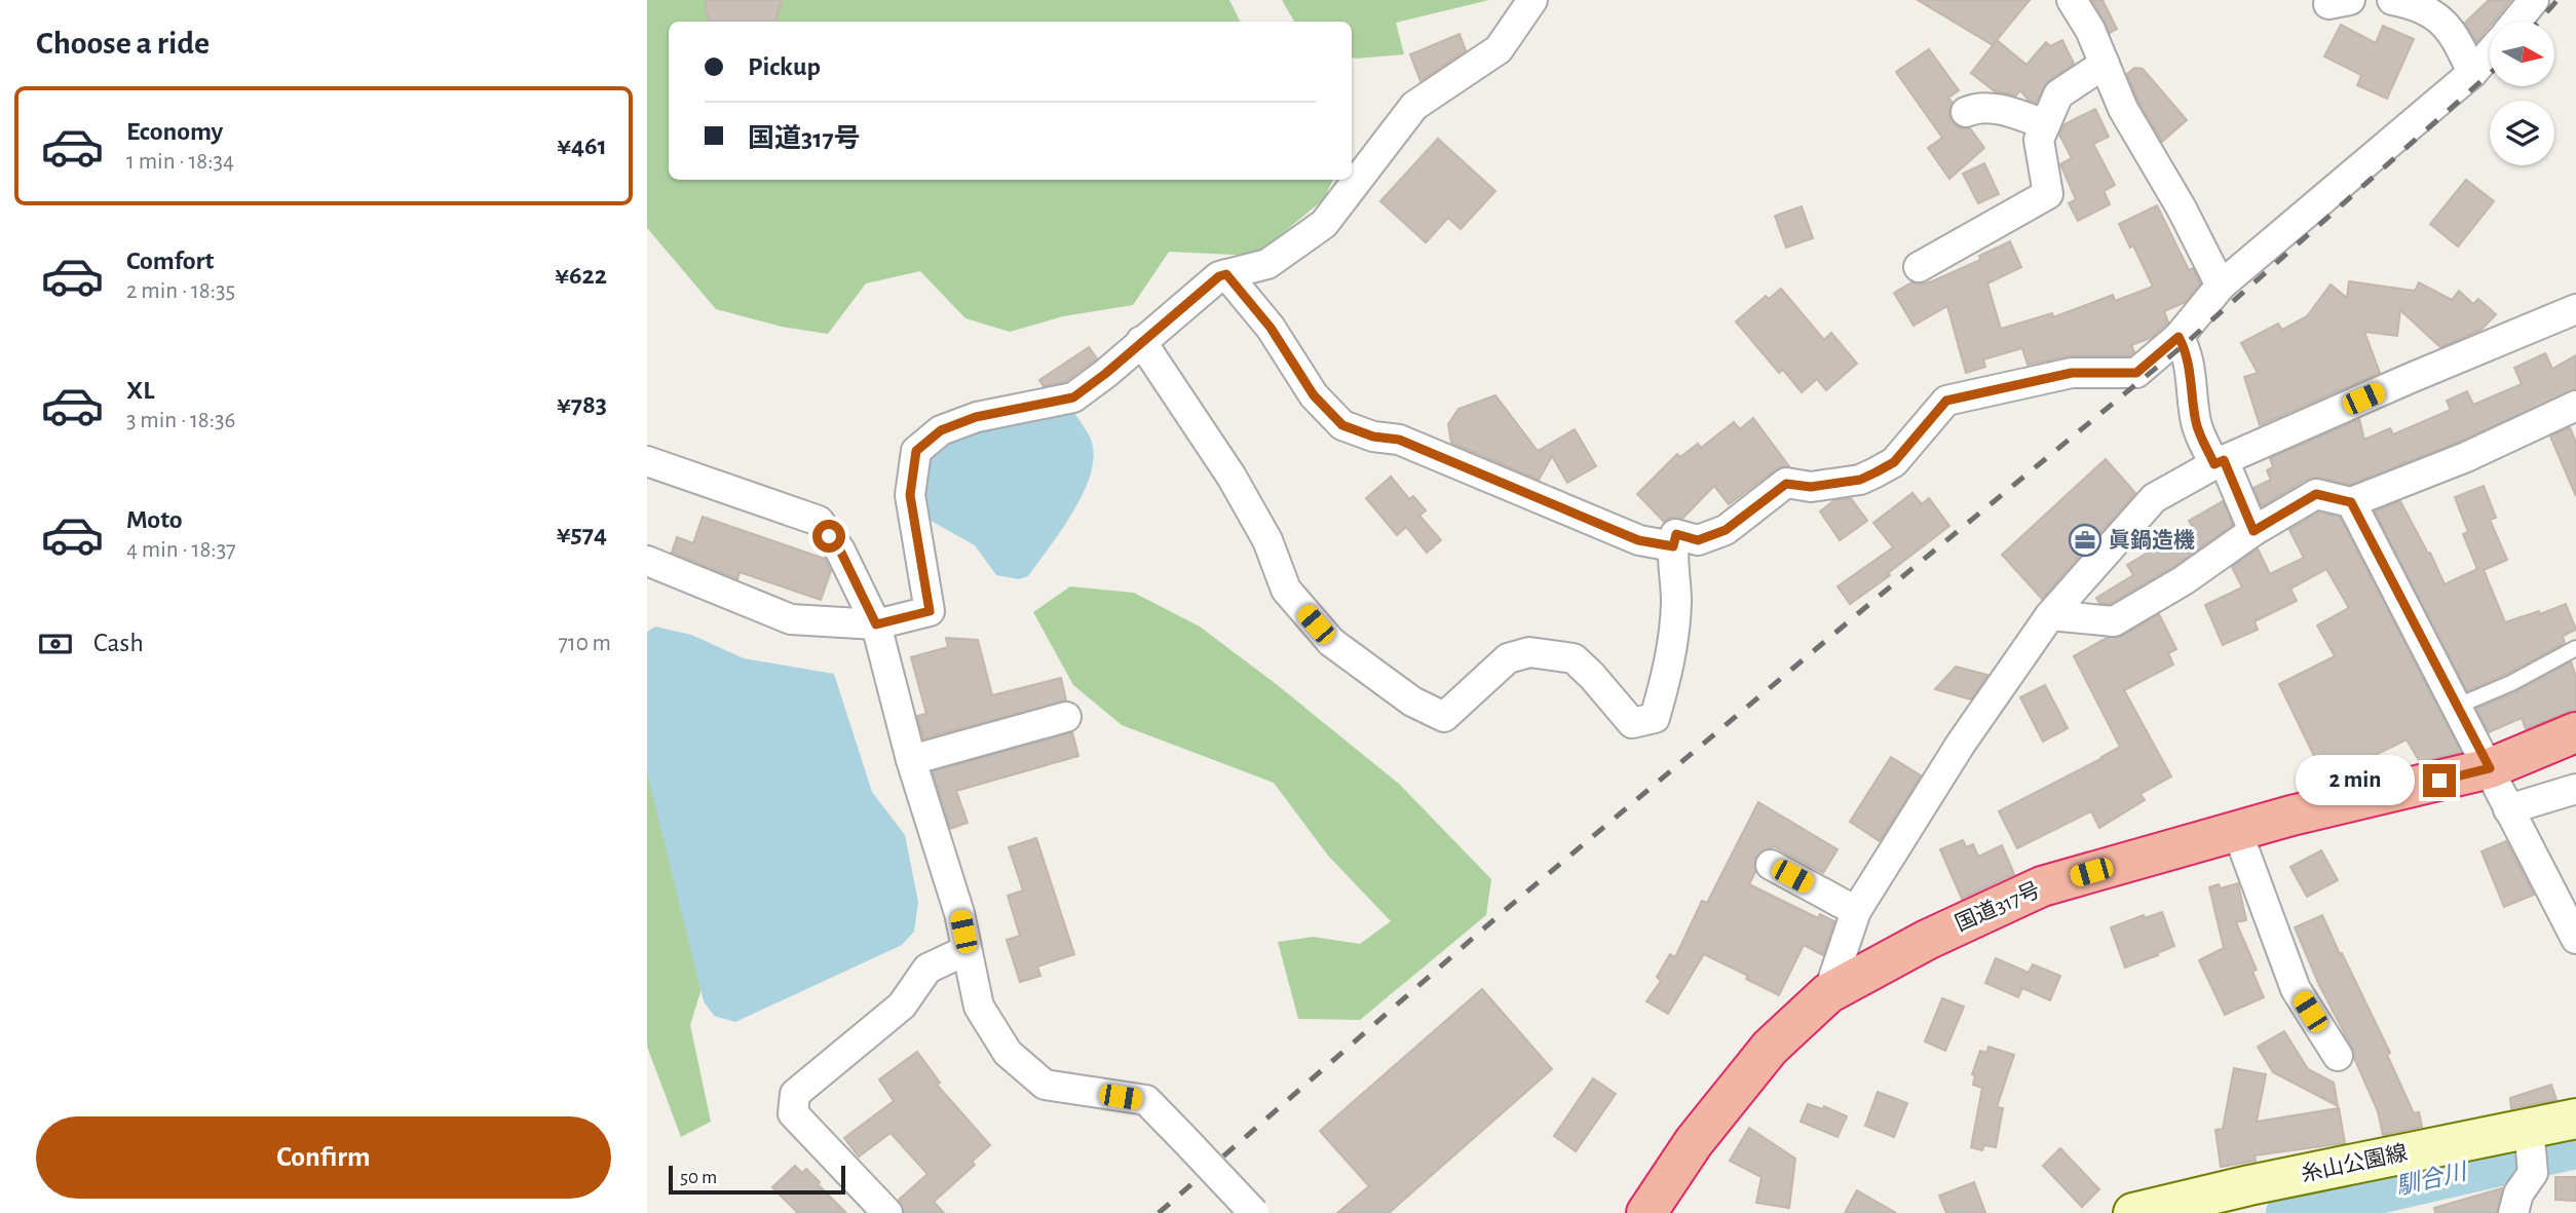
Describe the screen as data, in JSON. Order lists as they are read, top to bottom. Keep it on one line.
{"streets":{"highway":["国道317号"],"main road":["糸山公園線"]},"water":["馴合川"],"places":{"office":["眞鍋造機"]},"scale_bar":"50 m","north":"right","page":{"heading":"Choose a ride","banner":["Pickup","国道317号"],"list":[{"name":"Economy","note":"1 min · 18:34","value":"¥461"},{"name":"Comfort","note":"2 min · 18:35","value":"¥622"},{"name":"XL","note":"3 min · 18:36","value":"¥783"},{"name":"Moto","note":"4 min · 18:37","value":"¥574"}],"pay":["Cash","710 m"],"bubble":"2 min","buttons":"Confirm","scale":"50 m"}}
